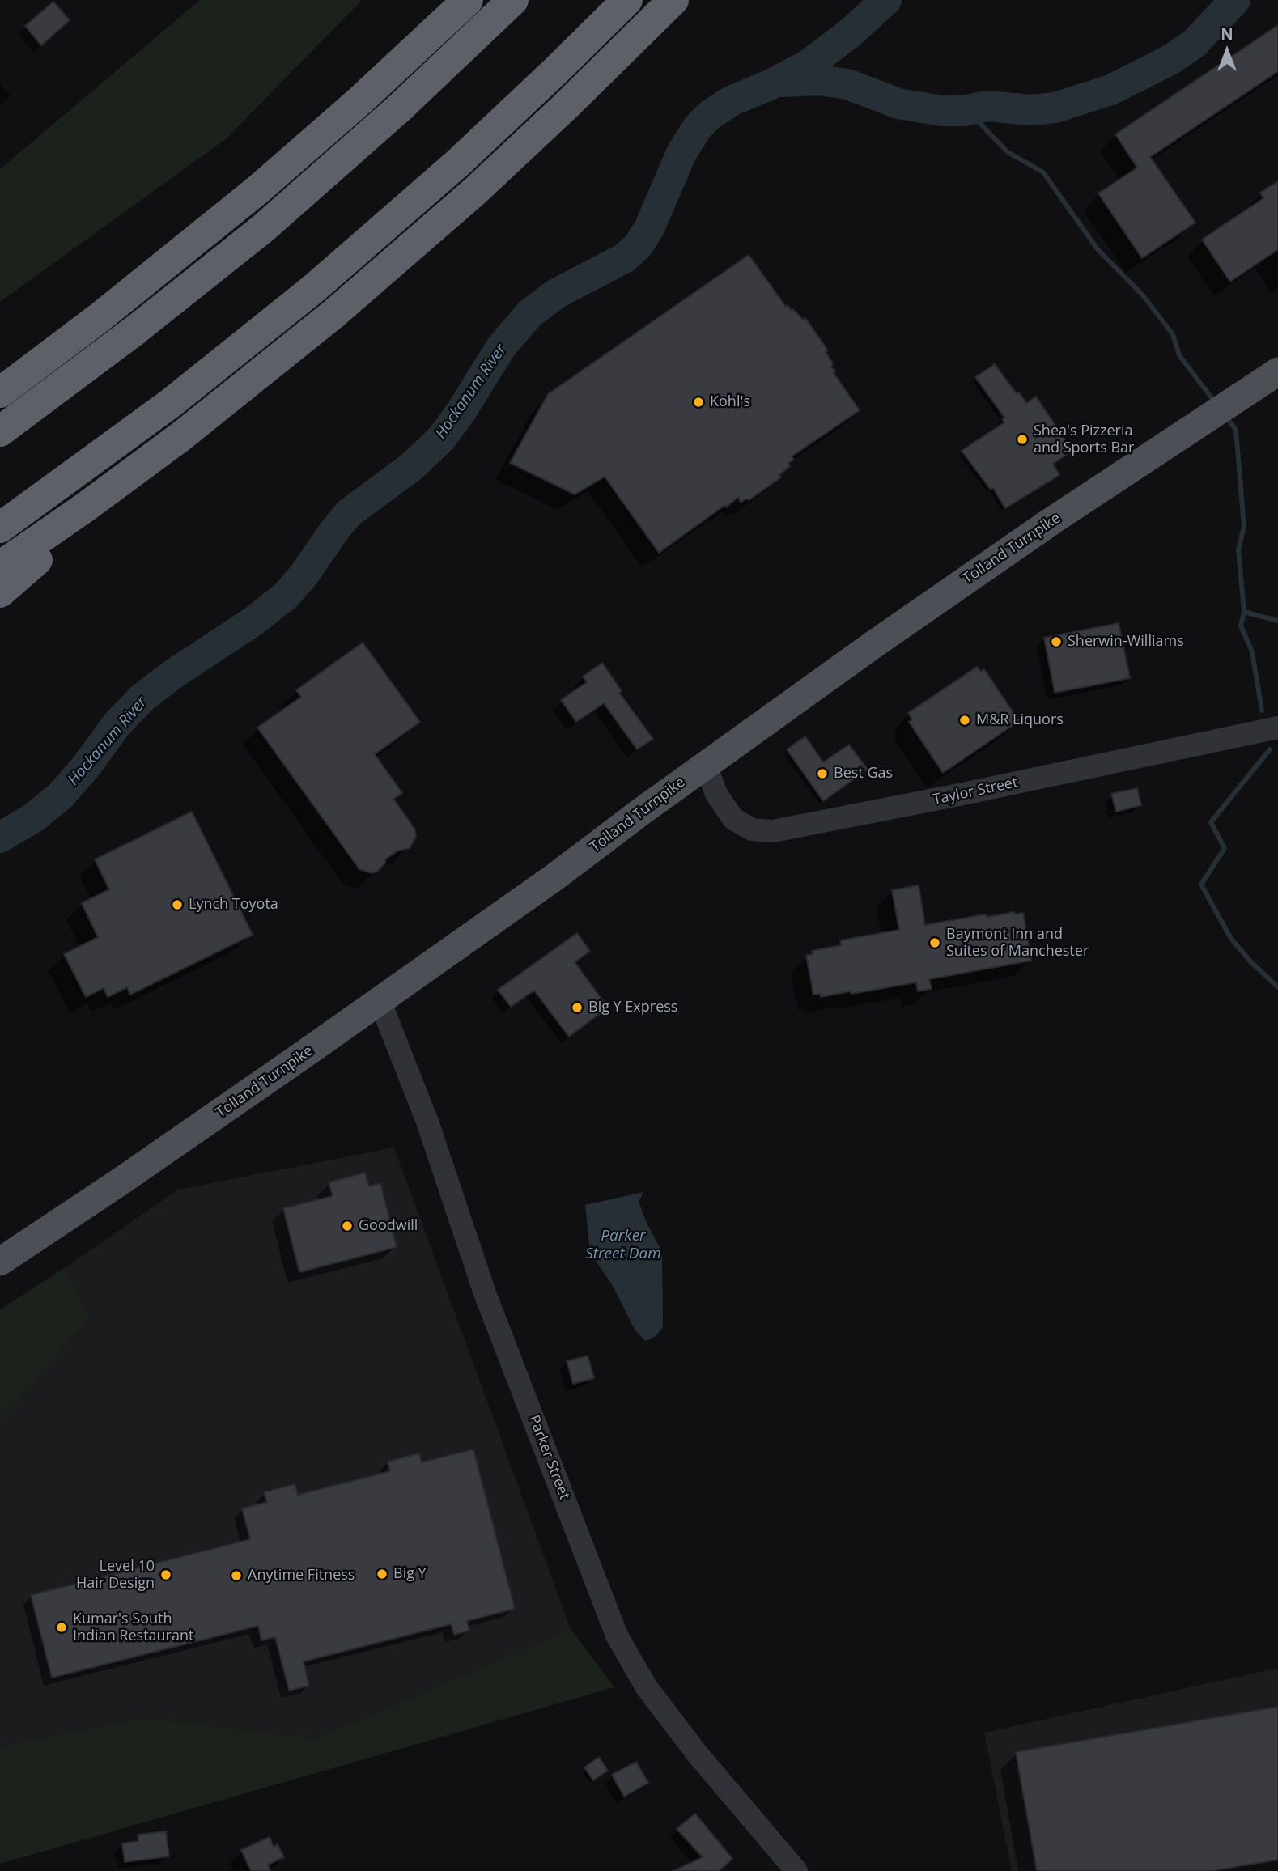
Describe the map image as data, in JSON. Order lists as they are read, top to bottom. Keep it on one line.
{"streets":{"main road":["Tolland Turnpike"],"street":["Taylor Street","Parker Street"]},"crossings":[["Tolland Turnpike","Taylor Street"],["Tolland Turnpike","Parker Street"]],"water":["Hockanum River","Parker Street Dam"],"places":["Kohl's","Shea's Pizzeria and Sports Bar","Sherwin-Williams","M&R Liquors","Best Gas","Lynch Toyota","Baymont Inn and Suites of Manchester","Big Y Express","Goodwill","Big Y","Level 10 Hair Design","Anytime Fitness","Kumar's South Indian Restaurant"],"north":"top"}
